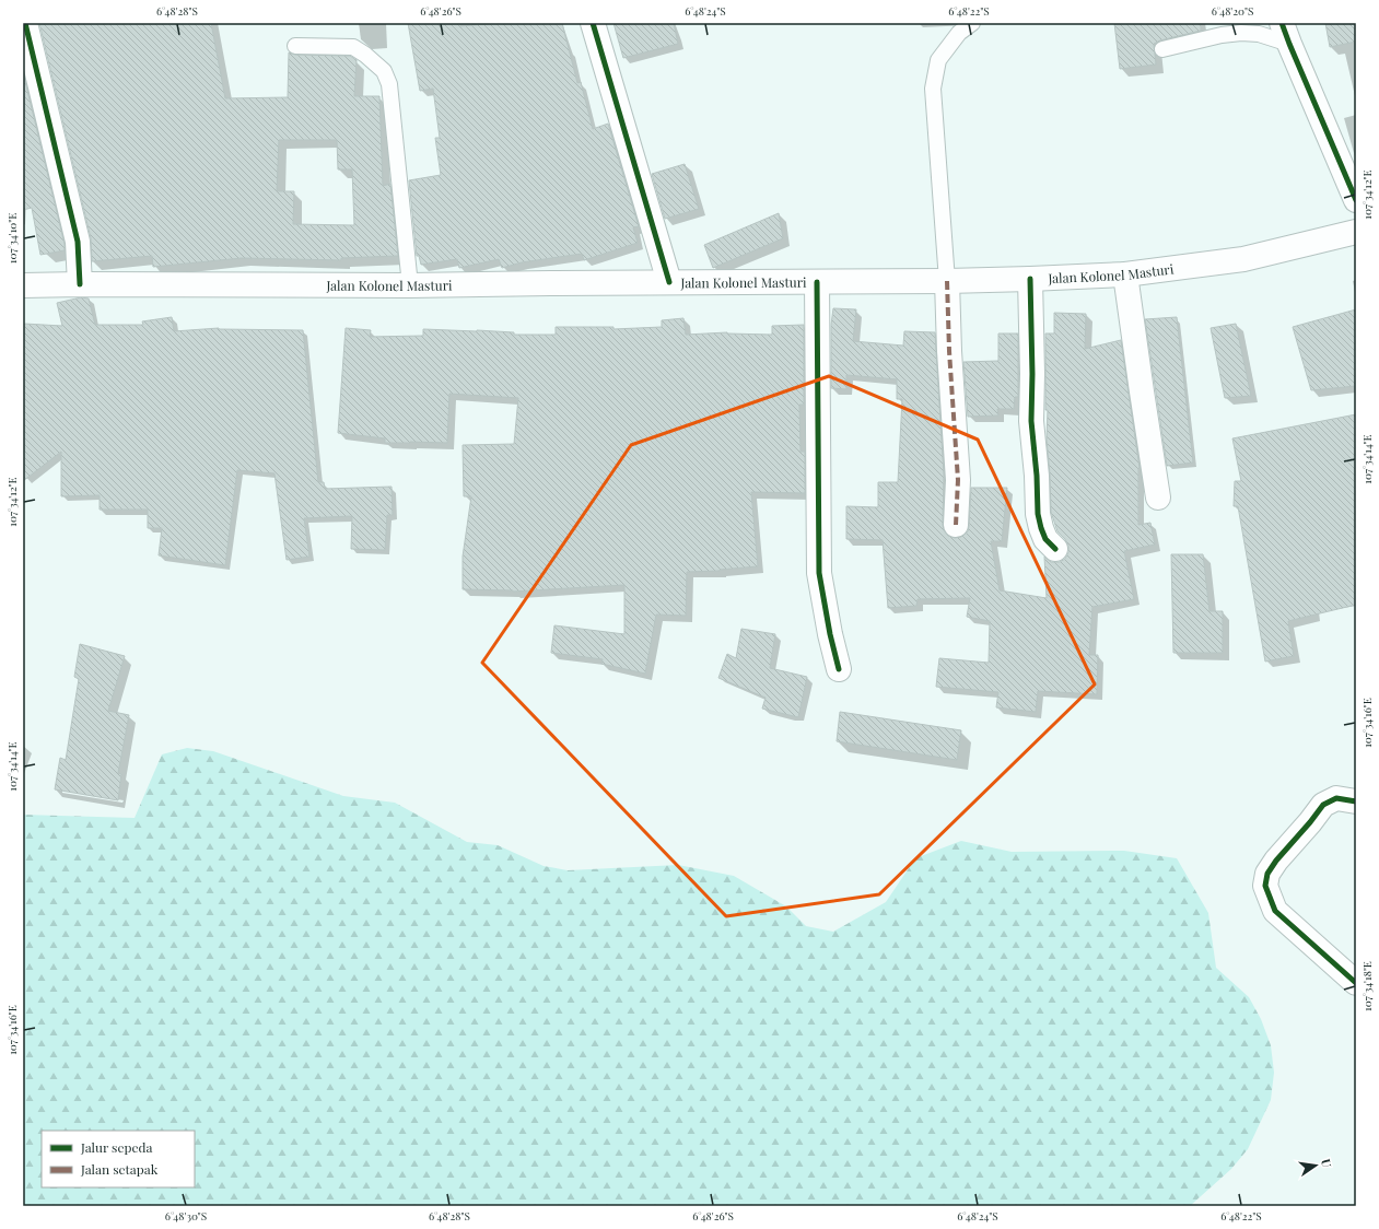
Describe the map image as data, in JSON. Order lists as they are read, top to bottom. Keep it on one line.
{"streets":{"street":["Jalan Kolonel Masturi"]},"legend":["Jalur sepeda","Jalan setapak"],"north":"right","coordinates":["6°48'28\"S","6°48'26\"S","6°48'24\"S","6°48'22\"S","6°48'20\"S","107°34'12\"E","107°34'10\"E","107°34'14\"E","107°34'16\"E","107°34'18\"E","6°48'30\"S"]}
